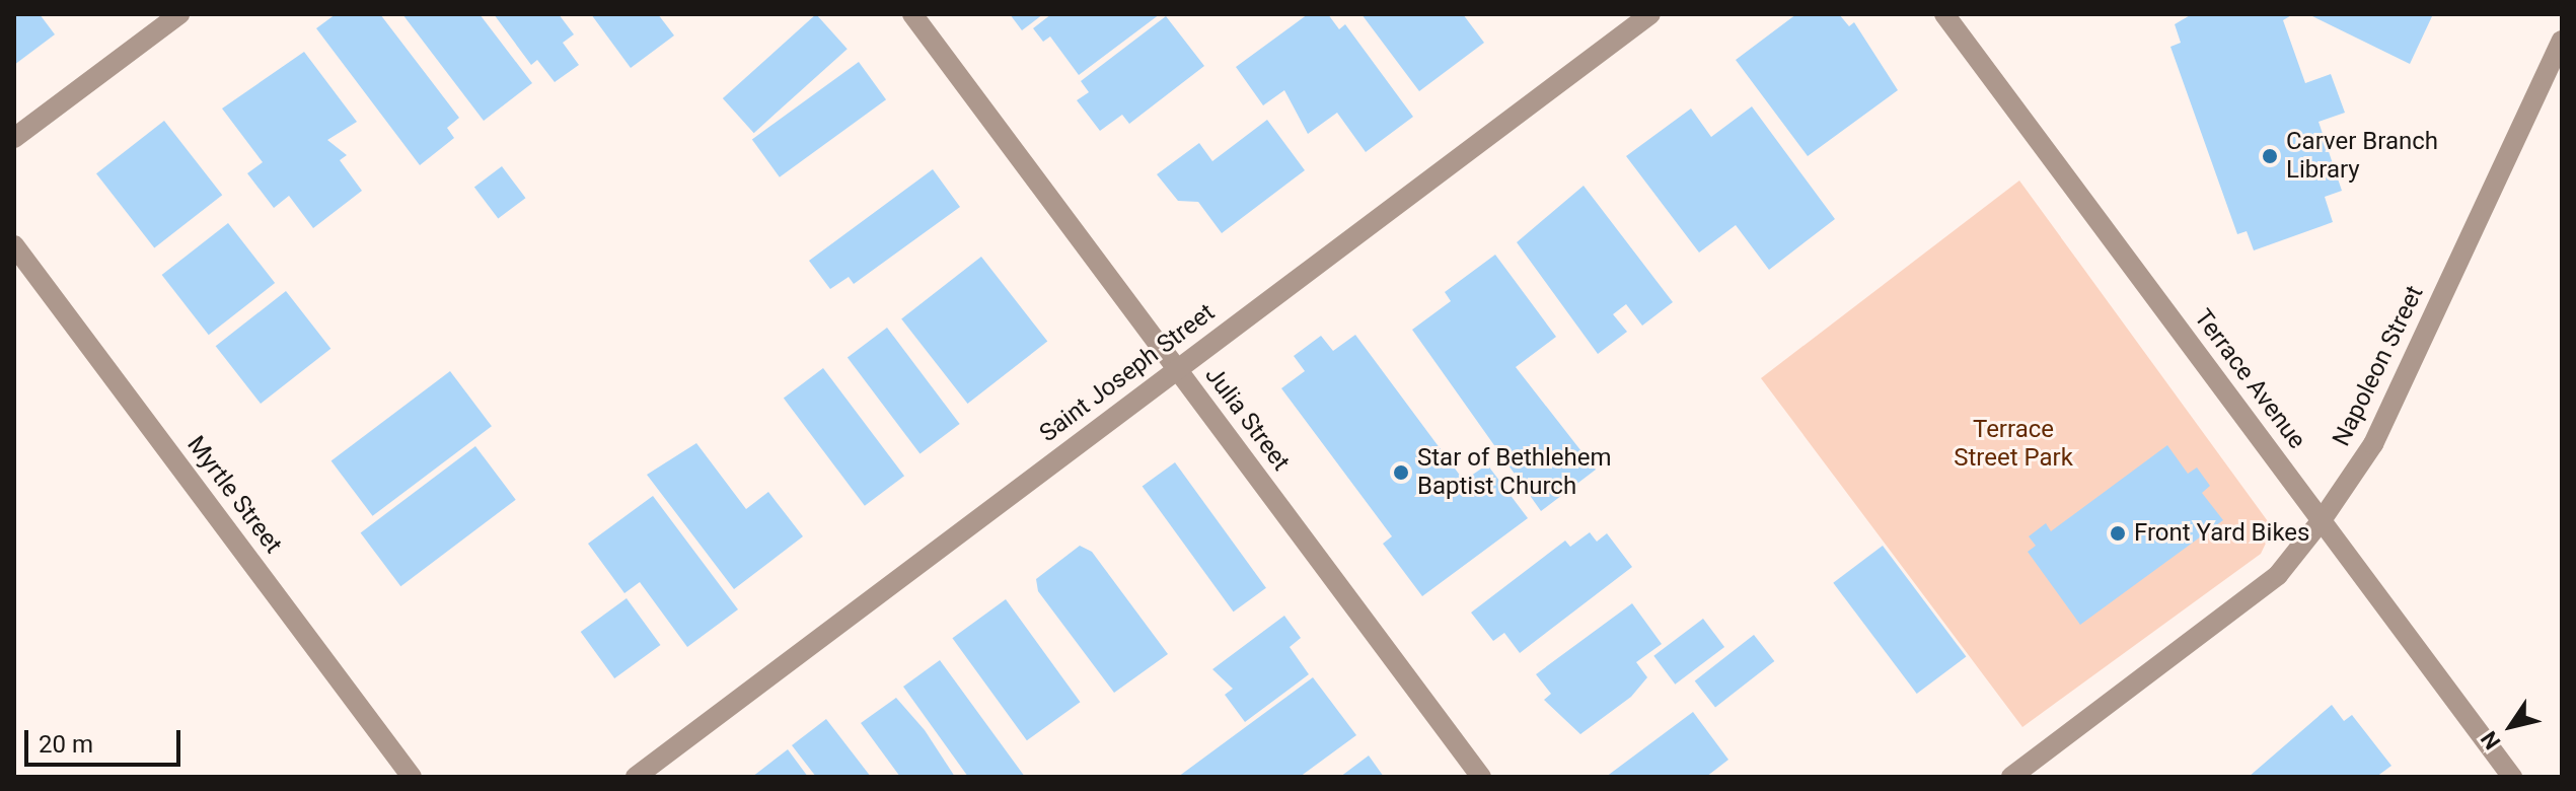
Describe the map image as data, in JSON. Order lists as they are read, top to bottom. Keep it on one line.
{"streets":{"street":["Napoleon Street","Saint Joseph Street","Terrace Avenue","Julia Street","Myrtle Street"]},"crossings":[["Napoleon Street","Terrace Avenue"],["Saint Joseph Street","Julia Street"]],"parks":["Terrace Street Park"],"places":["Carver Branch Library","Star of Bethlehem Baptist Church","Front Yard Bikes"],"scale_bar":"20 m","north":"bottom left"}
